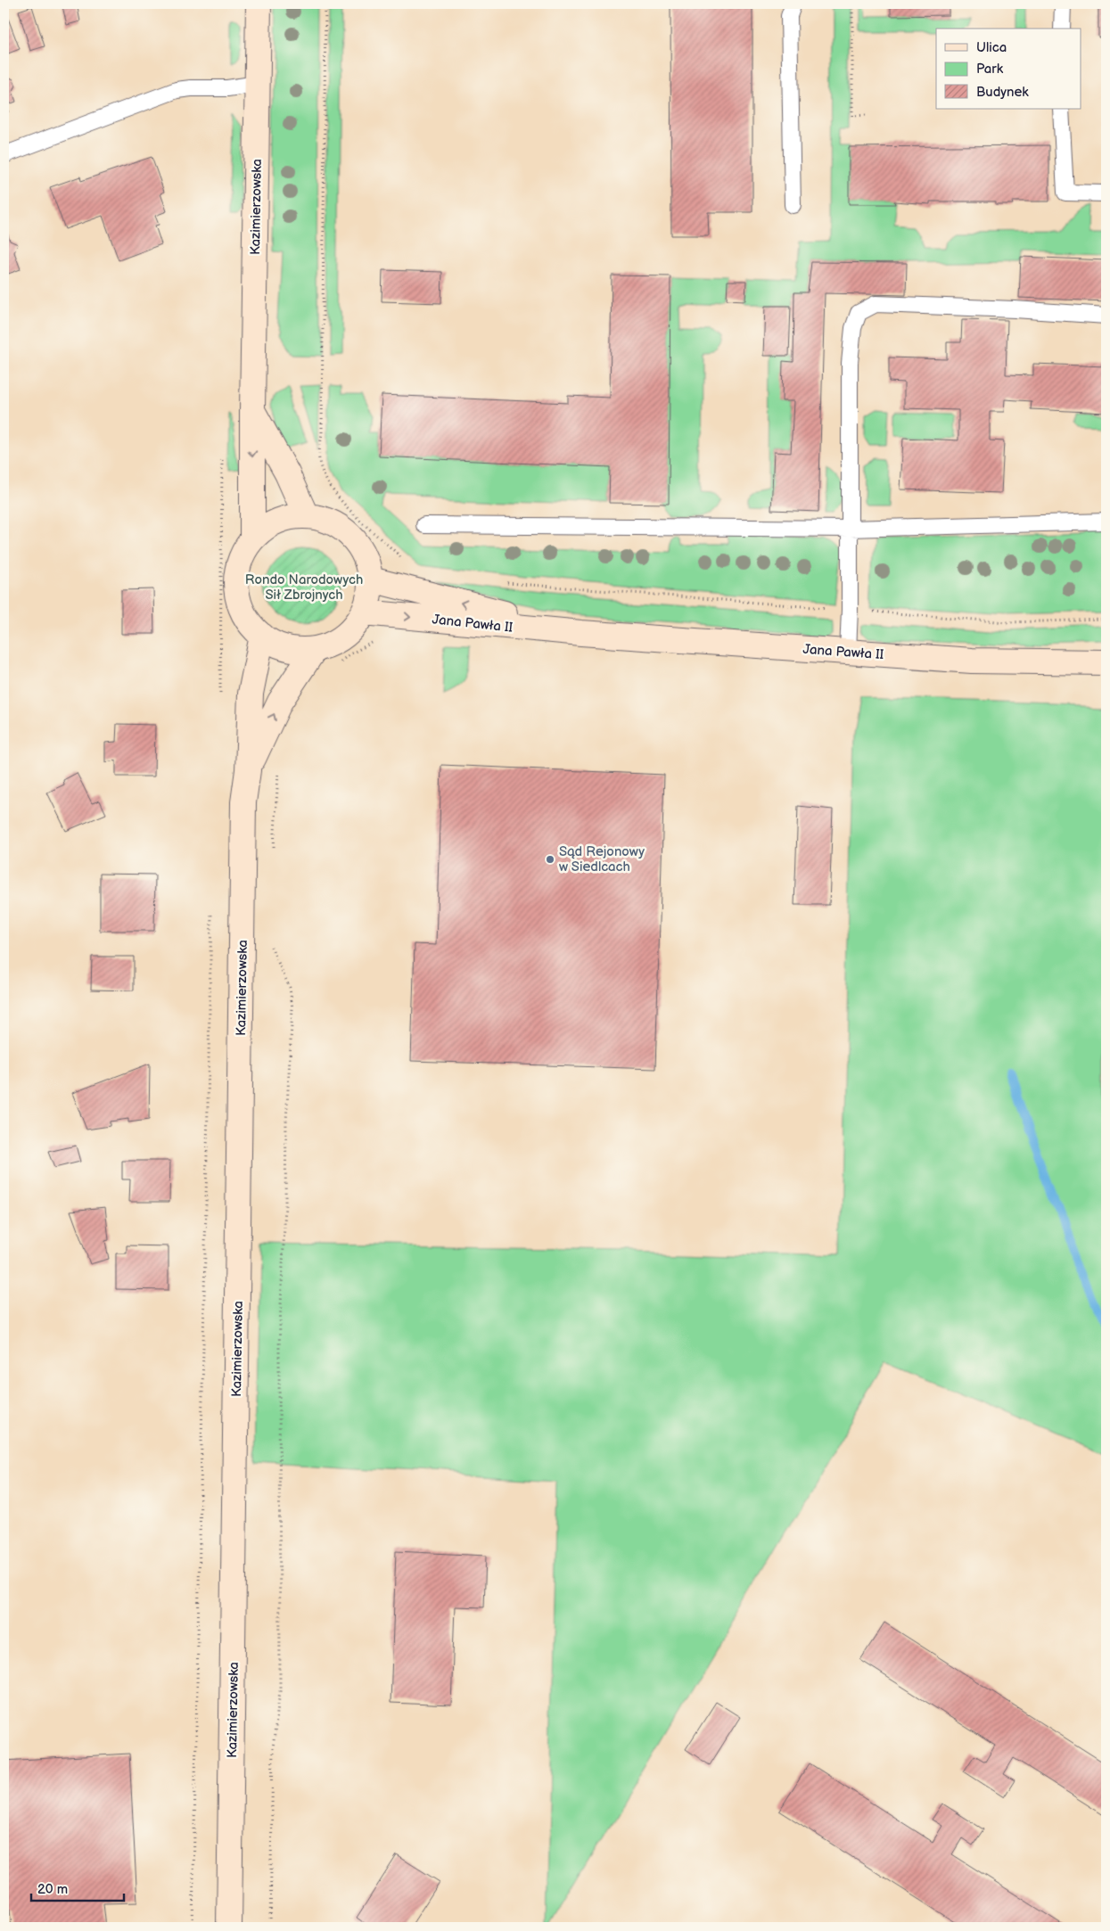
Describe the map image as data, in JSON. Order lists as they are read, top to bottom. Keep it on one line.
{"streets":{"main road":["Kazimierzowska","Jana Pawła II"]},"crossings":[["Kazimierzowska","Jana Pawła II"]],"parks":["Rondo Narodowych Sił Zbrojnych"],"places":["Sąd Rejonowy w Siedlcach"],"legend":["Ulica","Park","Budynek"],"scale_bar":"20 m"}
